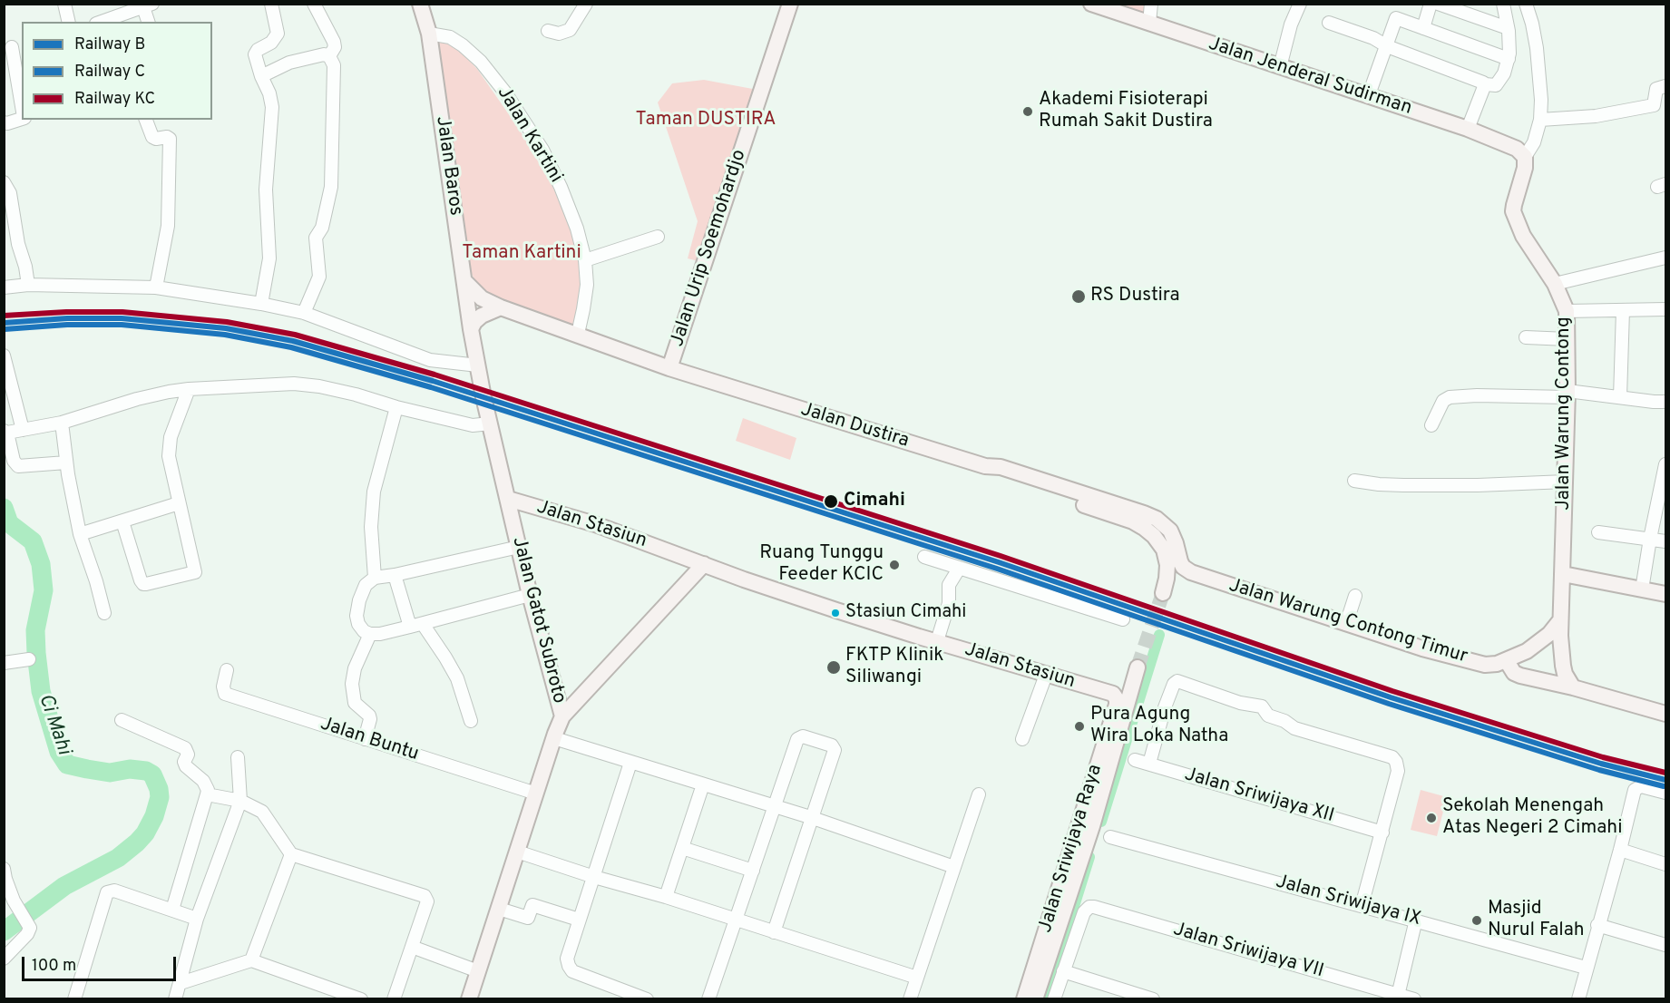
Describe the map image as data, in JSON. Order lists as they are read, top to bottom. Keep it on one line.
{"streets":{"main road":["Jalan Jenderal Sudirman","Jalan Baros","Jalan Urip Soemohardjo","Jalan Warung Contong","Jalan Dustira","Jalan Stasiun","Jalan Gatot Subroto","Jalan Warung Contong Timur","Jalan Sriwijaya Raya"],"street":["Jalan Kartini","Jalan Buntu","Jalan Sriwijaya XII","Jalan Sriwijaya IX","Jalan Sriwijaya VII"]},"crossings":[["Jalan Jenderal Sudirman","Jalan Warung Contong"],["Jalan Kartini","Jalan Baros"],["Jalan Kartini","Jalan Dustira"],["Jalan Baros","Jalan Dustira"],["Jalan Baros","Jalan Gatot Subroto"],["Jalan Urip Soemohardjo","Jalan Dustira"],["Jalan Dustira","Jalan Warung Contong Timur"],["Jalan Stasiun","Jalan Gatot Subroto"],["Jalan Stasiun","Jalan Sriwijaya Raya"],["Jalan Gatot Subroto","Jalan Buntu"]],"water":["Ci Mahi"],"parks":["Taman DUSTIRA","Taman Kartini"],"places":["Akademi Fisioterapi Rumah Sakit Dustira","RS Dustira","Cimahi","Ruang Tunggu Feeder KCIC","Stasiun Cimahi","FKTP Klinik Siliwangi","Pura Agung Wira Loka Natha","Sekolah Menengah Atas Negeri 2 Cimahi","Masjid Nurul Falah"],"lines":["rail line KC","rail line B","rail line C"],"legend":["Railway B","Railway C","Railway KC"],"scale_bar":"100 m"}
